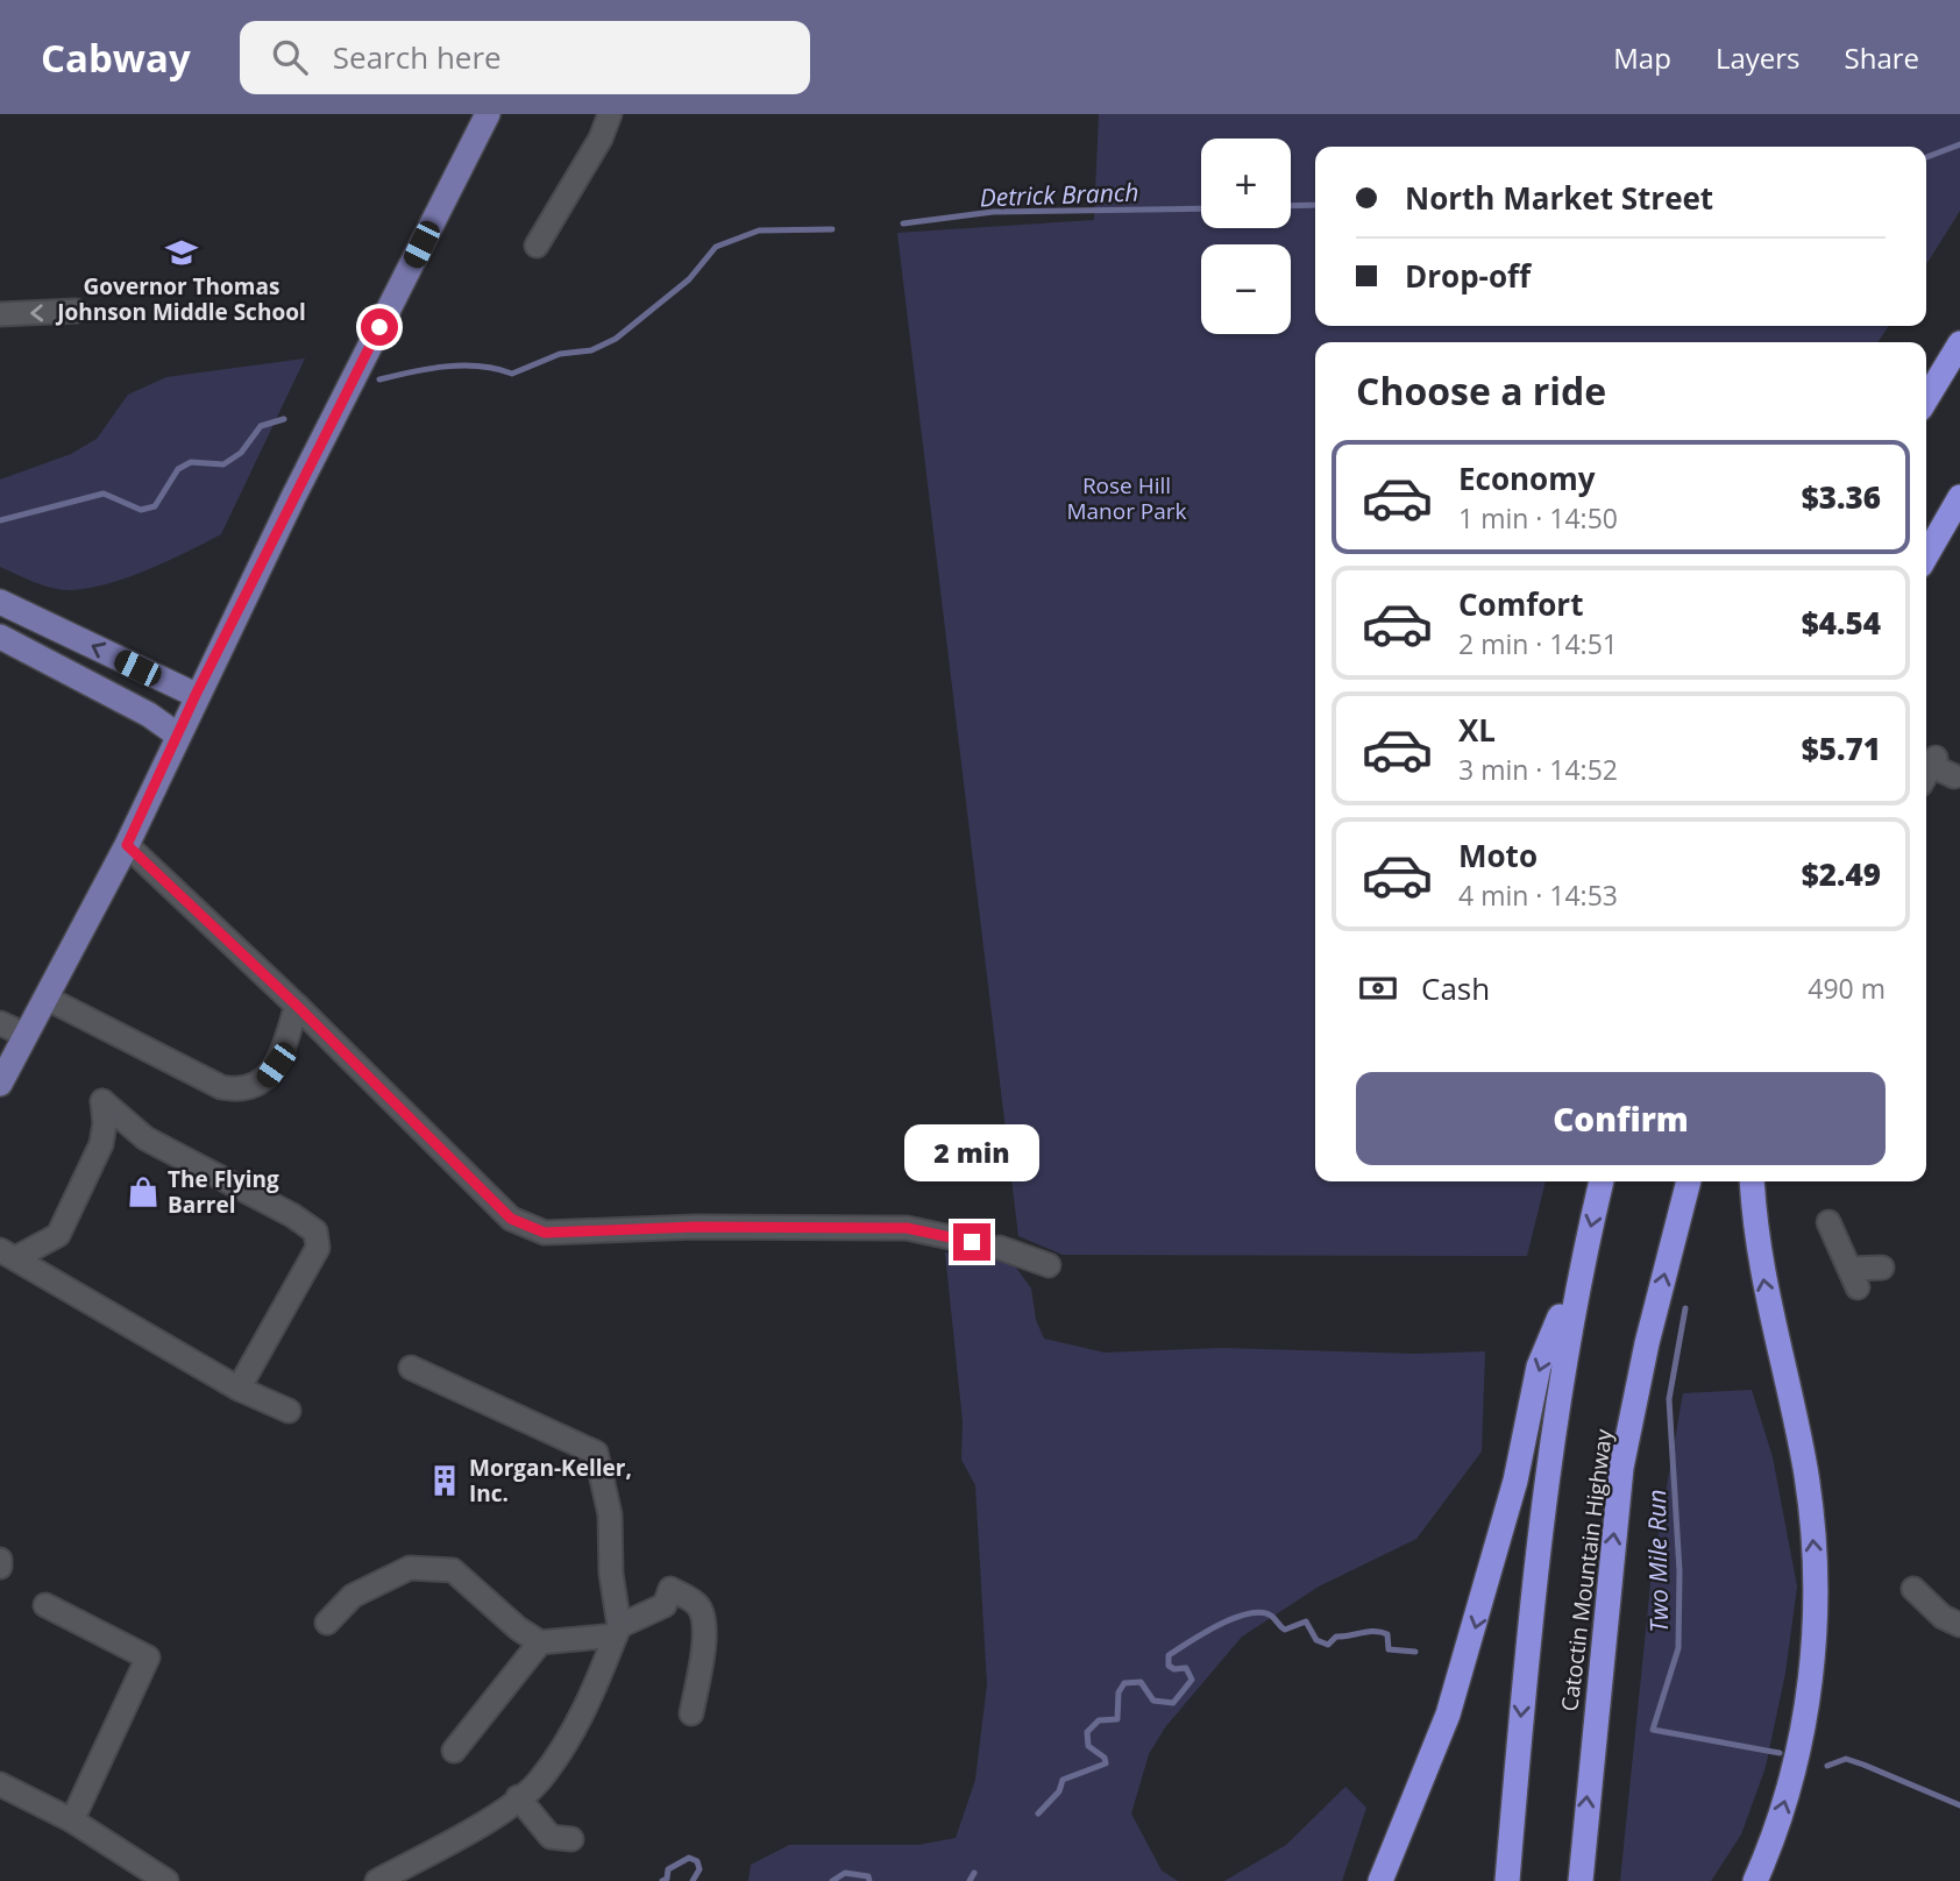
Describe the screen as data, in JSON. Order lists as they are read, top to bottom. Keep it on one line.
{"streets":{"highway":["Catoctin Mountain Highway"]},"water":["Detrick Branch","Two Mile Run"],"parks":["Rose Hill Manor Park"],"places":{"school or university":["Governor Thomas Johnson Middle School"],"shop":["The Flying Barrel"],"building":["Morgan-Keller, Inc."]},"page":{"header":"Cabway","search":"Search here","nav":["Map","Layers","Share"],"map_buttons":["+","−"],"banner":["North Market Street","Drop-off"],"heading":"Choose a ride","list":[{"name":"Economy","note":"1 min · 14:50","value":"$3.36"},{"name":"Comfort","note":"2 min · 14:51","value":"$4.54"},{"name":"XL","note":"3 min · 14:52","value":"$5.71"},{"name":"Moto","note":"4 min · 14:53","value":"$2.49"}],"pay":["Cash","490 m"],"buttons":"Confirm","bubble":"2 min"}}
